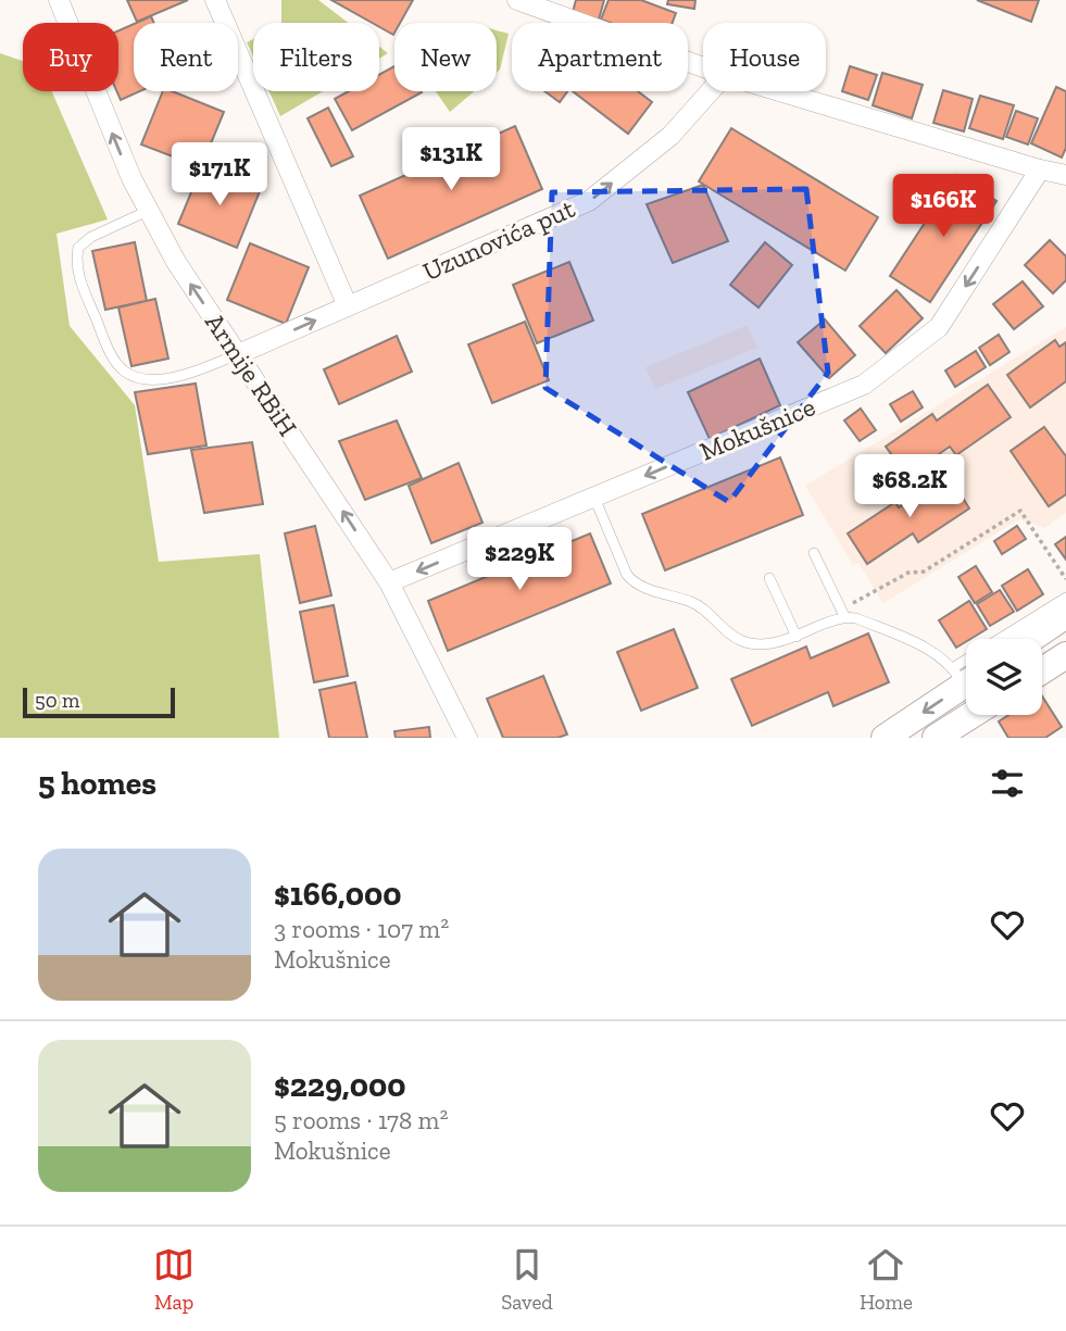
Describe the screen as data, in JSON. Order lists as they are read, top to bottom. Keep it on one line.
{"streets":{"street":["Uzunovića put","Armije RBiH","Mokušnice"]},"crossings":[["Uzunovića put","Armije RBiH"],["Armije RBiH","Mokušnice"]],"one_way":["Uzunovića put","Mokušnice"],"scale_bar":"50 m","page":{"chip":["Buy","Rent","Filters","New","Apartment","House"],"price":["$131K","$171K","$166K","$68.2K","$229K"],"scale":"50 m","heading":"5 homes","list":[{"name":"$166,000","note":"3 rooms · 107 m² · Mokušnice"},{"name":"$229,000","note":"5 rooms · 178 m² · Mokušnice"}],"tabs":["Map","Saved","Home"]}}
